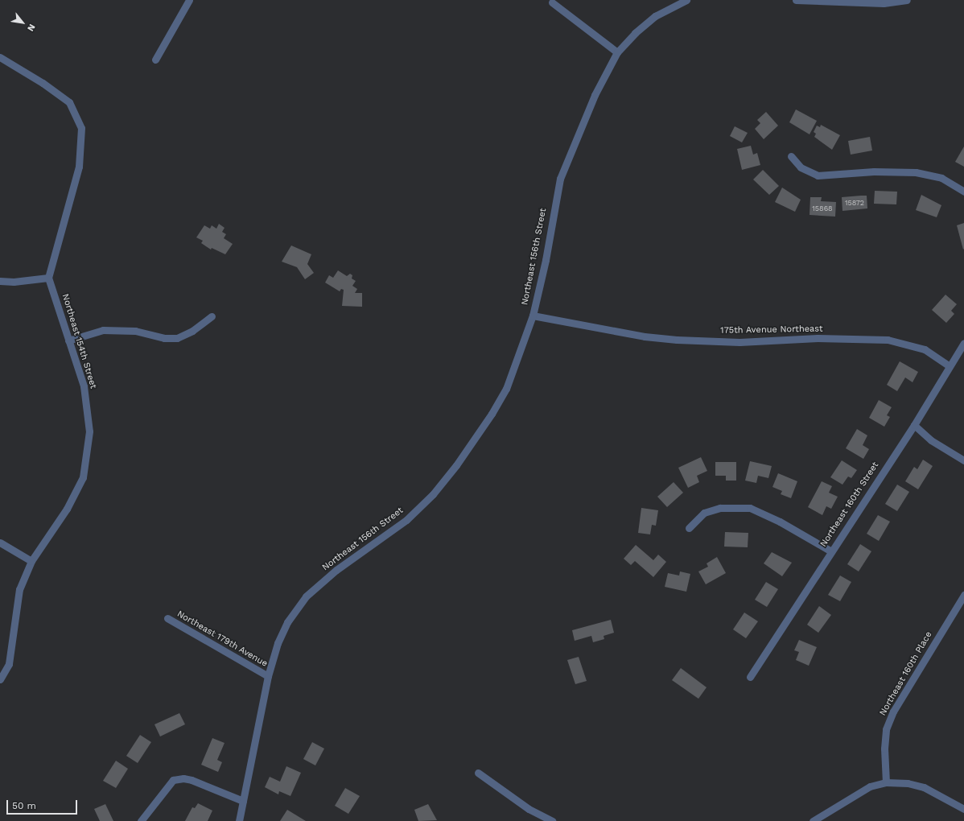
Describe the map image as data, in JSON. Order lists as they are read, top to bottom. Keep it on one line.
{"streets":{"street":["Northeast 156th Street","175th Avenue Northeast","Northeast 154th Street","Northeast 160th Street","Northeast 179th Avenue","Northeast 160th Place"]},"crossings":[["Northeast 156th Street","175th Avenue Northeast"],["Northeast 156th Street","Northeast 179th Avenue"],["175th Avenue Northeast","Northeast 160th Street"]],"house_numbers":["15872","15868"],"scale_bar":"50 m","north":"bottom right"}
